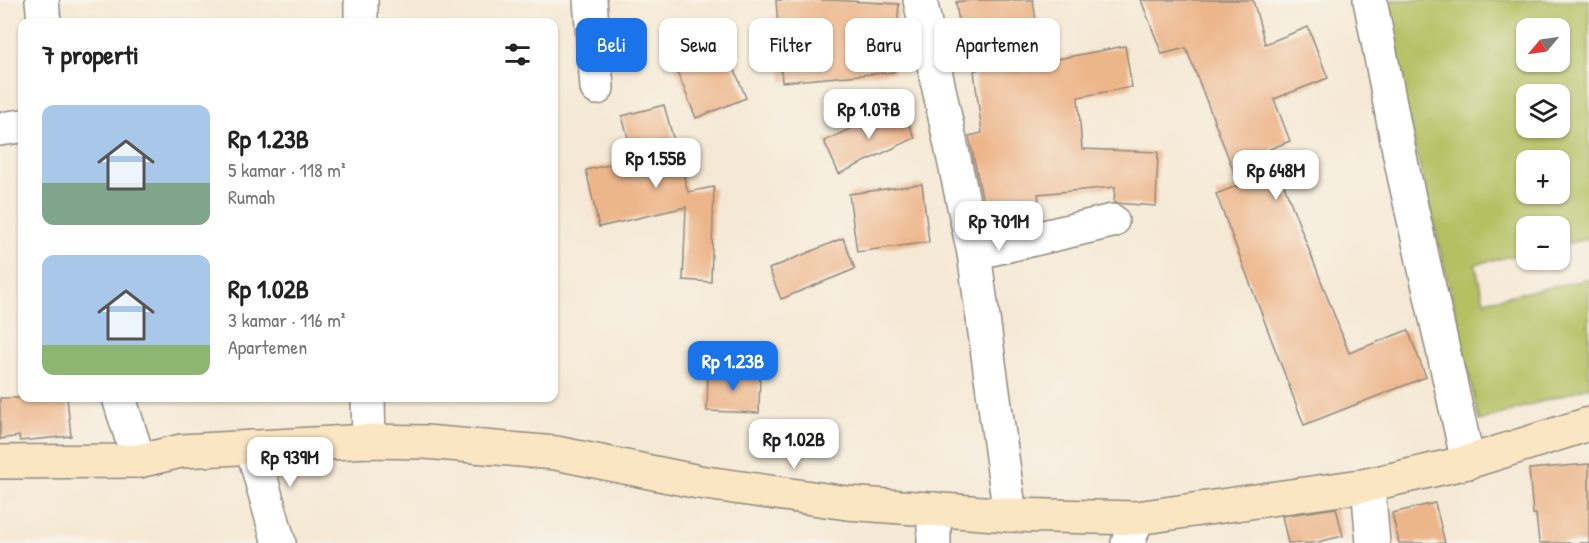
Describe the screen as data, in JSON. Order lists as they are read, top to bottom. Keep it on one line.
{"north":"bottom left","page":{"map_buttons":["+","−"],"chip":["Beli","Sewa","Filter","Baru","Apartemen"],"heading":"7 properti","price":["Rp 1.07B","Rp 1.55B","Rp 648M","Rp 701M","Rp 1.23B","Rp 1.02B","Rp 939M"],"list":[{"name":"Rp 1.23B","note":"5 kamar · 118 m² · Rumah"},{"name":"Rp 1.02B","note":"3 kamar · 116 m² · Apartemen"}]}}
